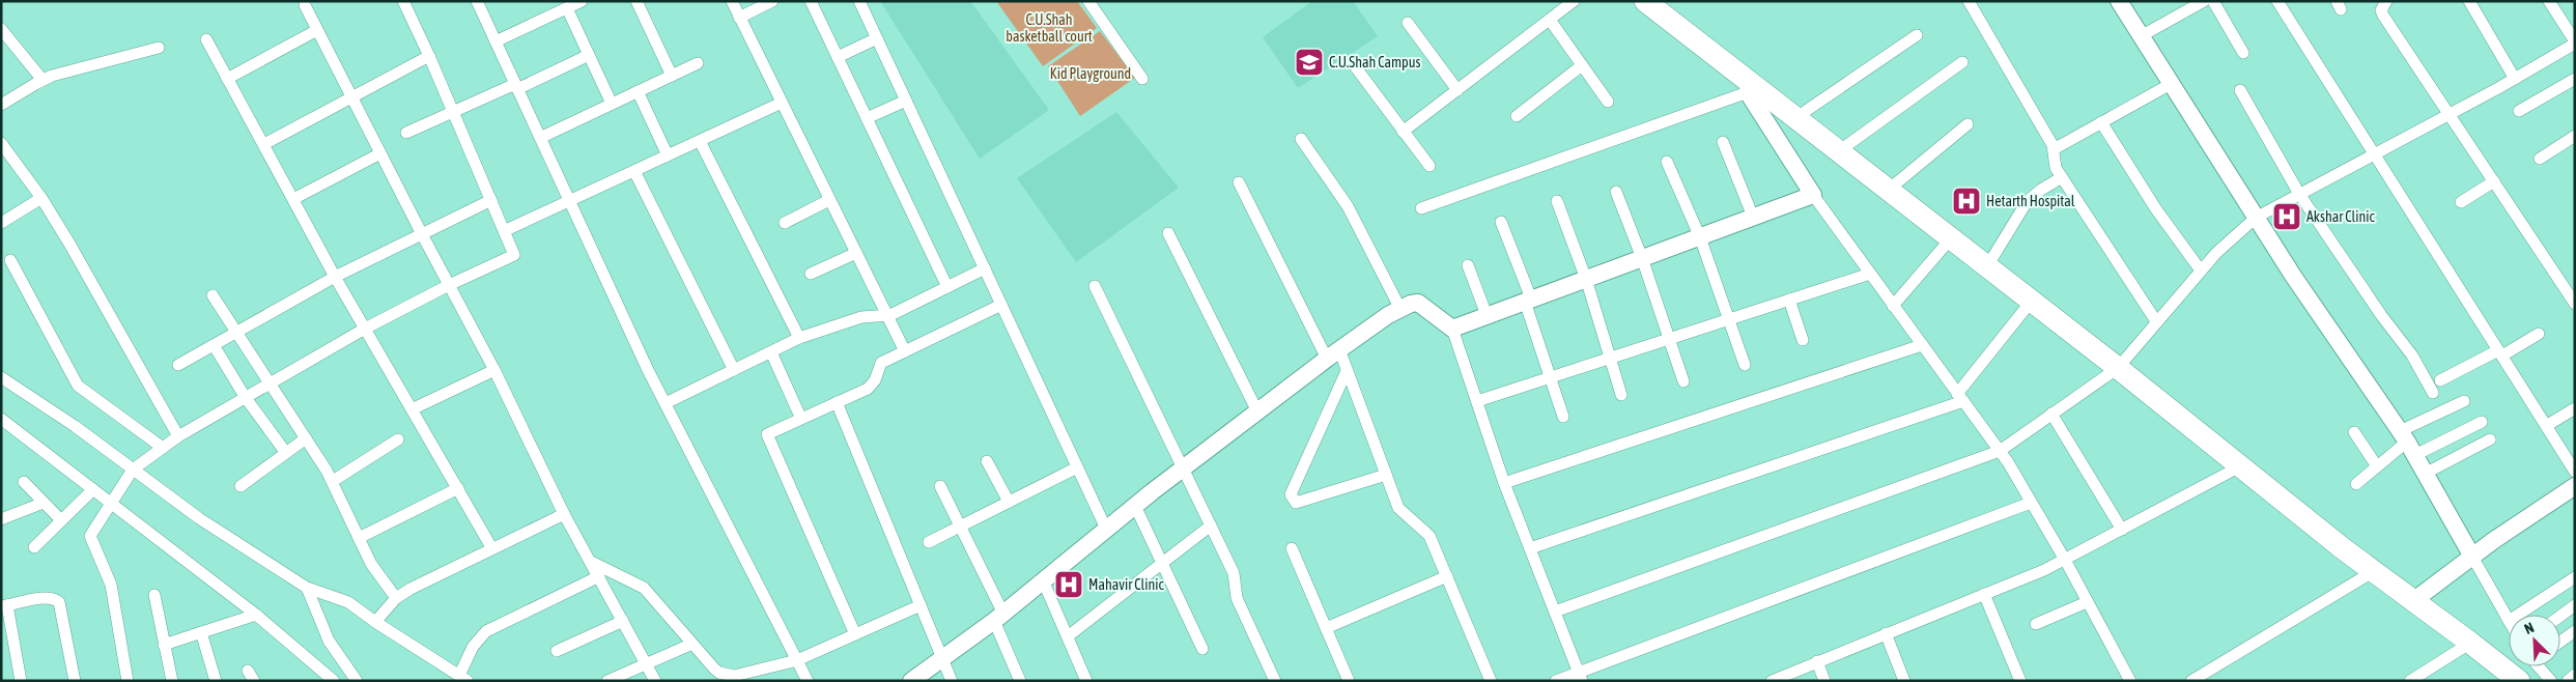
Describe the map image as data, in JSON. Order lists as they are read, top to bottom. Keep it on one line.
{"parks":["C.U.Shah basketball court","Kid Playground"],"places":{"school or university":["C.U.Shah Campus"],"hospital":["Hetarth Hospital","Akshar Clinic","Mahavir Clinic"]},"north":"top left"}
